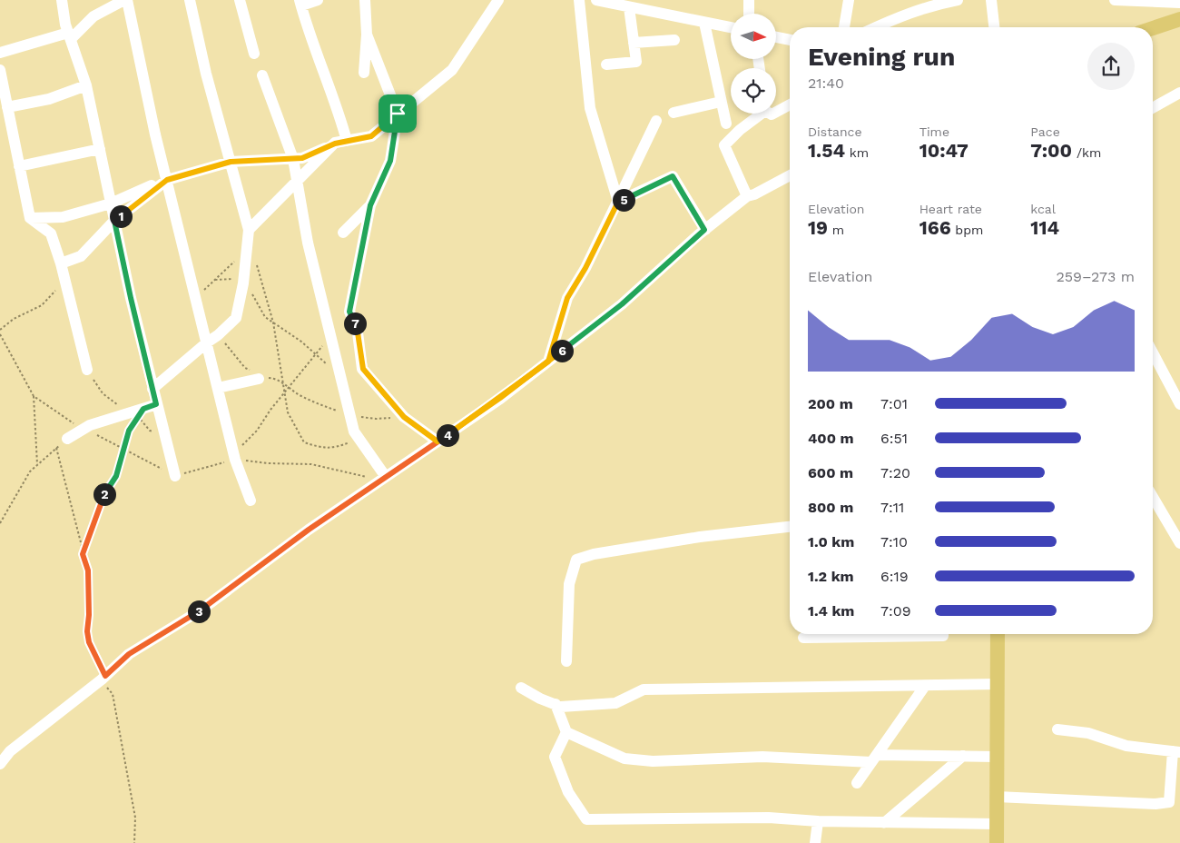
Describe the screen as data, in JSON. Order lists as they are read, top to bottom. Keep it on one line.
{"north":"right","page":{"heading":["Evening run","21:40"],"stats":[["Distance","1.54 km"],["Time","10:47"],["Pace","7:00 /km"],["Elevation","19 m"],["Heart rate","166 bpm"],["kcal","114"]],"pins":["5","1","7","6","4","2","3"],"chart":["Elevation","259–273 m"],"list":[{"name":"200 m","note":"7:01"},{"name":"400 m","note":"6:51"},{"name":"600 m","note":"7:20"},{"name":"800 m","note":"7:11"},{"name":"1.0 km","note":"7:10"},{"name":"1.2 km","note":"6:19"},{"name":"1.4 km","note":"7:09"}]}}
